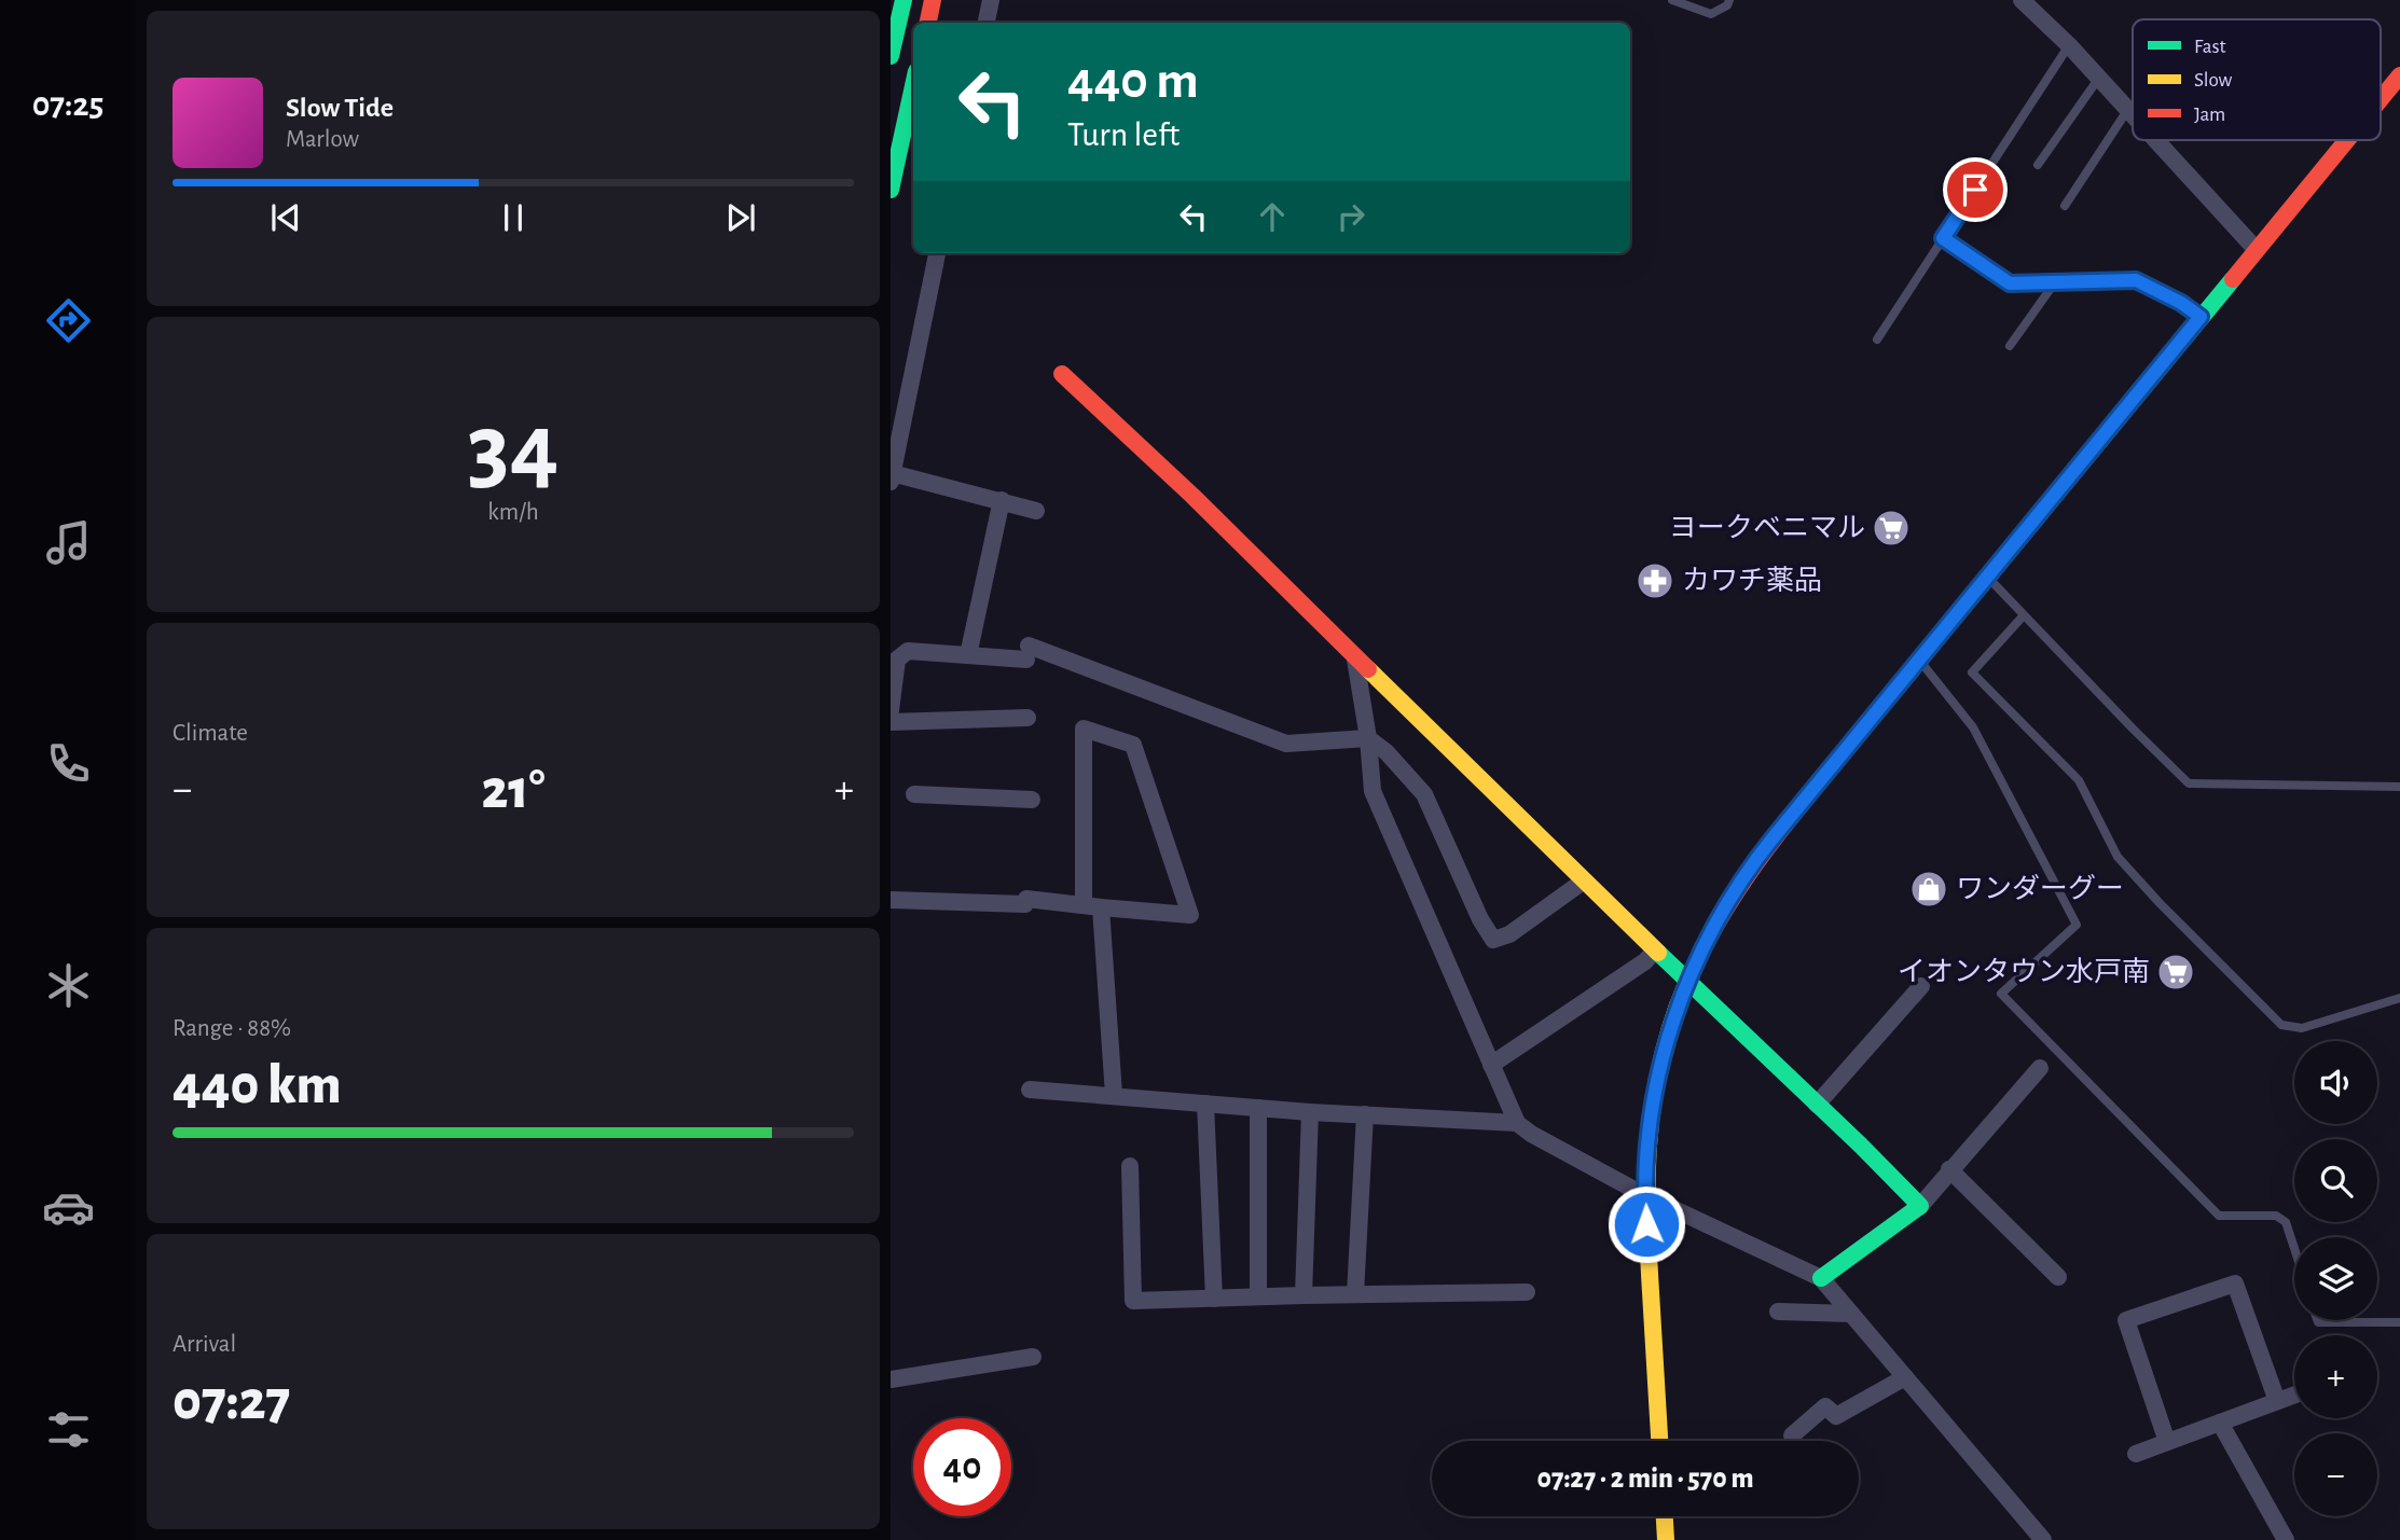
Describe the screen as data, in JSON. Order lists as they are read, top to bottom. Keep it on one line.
{"places":{"supermarket":["ヨークベニマル","イオンタウン水戸南"],"pharmacy":["カワチ薬品"],"shop":["ワンダーグー"]},"legend":["Fast","Slow","Jam"],"page":{"tabs":"07:25","turn":["440 m","Turn left"],"song":["Slow Tide","Marlow"],"tile":[["34","km/h"],"Climate",["Range · 88%","440 km"],["Arrival","07:27"]],"heat":["−","21°","+"],"map_buttons":["+","−"],"limit":"40","trip":"07:27 · 2 min · 570 m"}}
